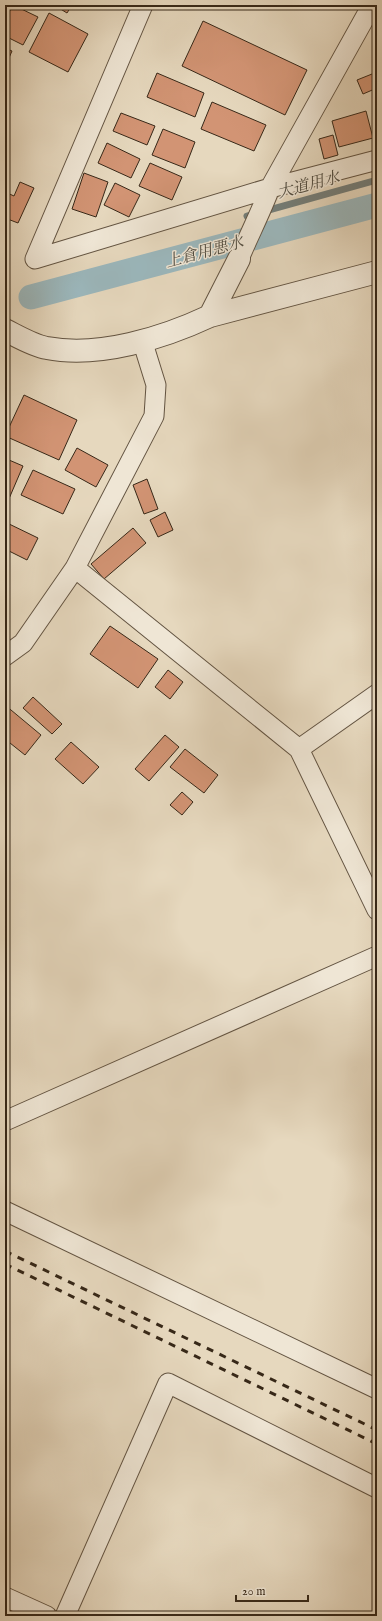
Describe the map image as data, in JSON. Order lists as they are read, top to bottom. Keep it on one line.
{"water":["大道用水","上倉用悪水"],"scale_bar":"20 m"}
